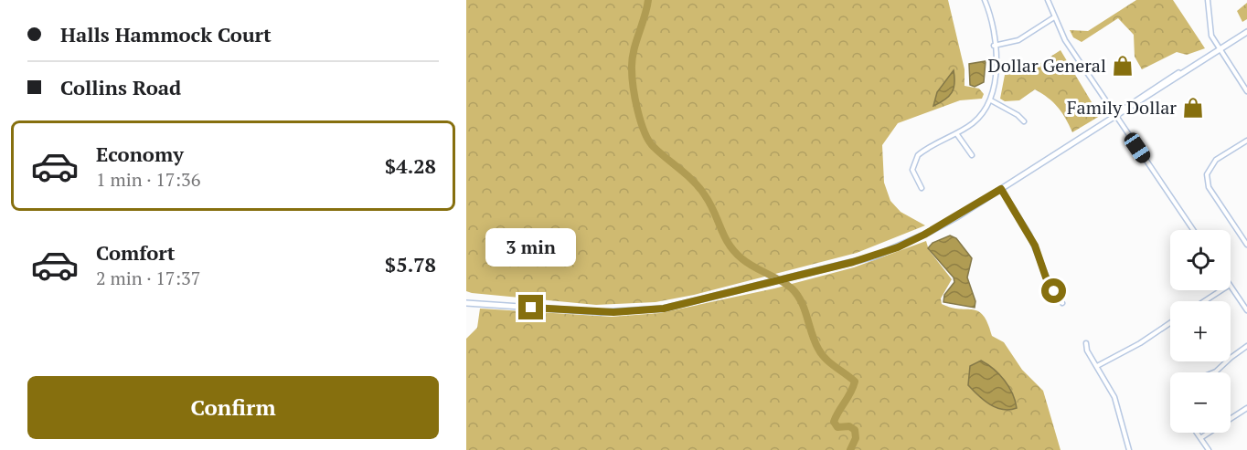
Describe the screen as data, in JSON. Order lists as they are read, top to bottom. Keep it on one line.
{"places":{"shop":["Dollar General","Family Dollar"]},"page":{"banner":["Halls Hammock Court","Collins Road"],"list":[{"name":"Economy","note":"1 min · 17:36","value":"$4.28"},{"name":"Comfort","note":"2 min · 17:37","value":"$5.78"}],"bubble":"3 min","map_buttons":["+","−"],"buttons":"Confirm"}}
